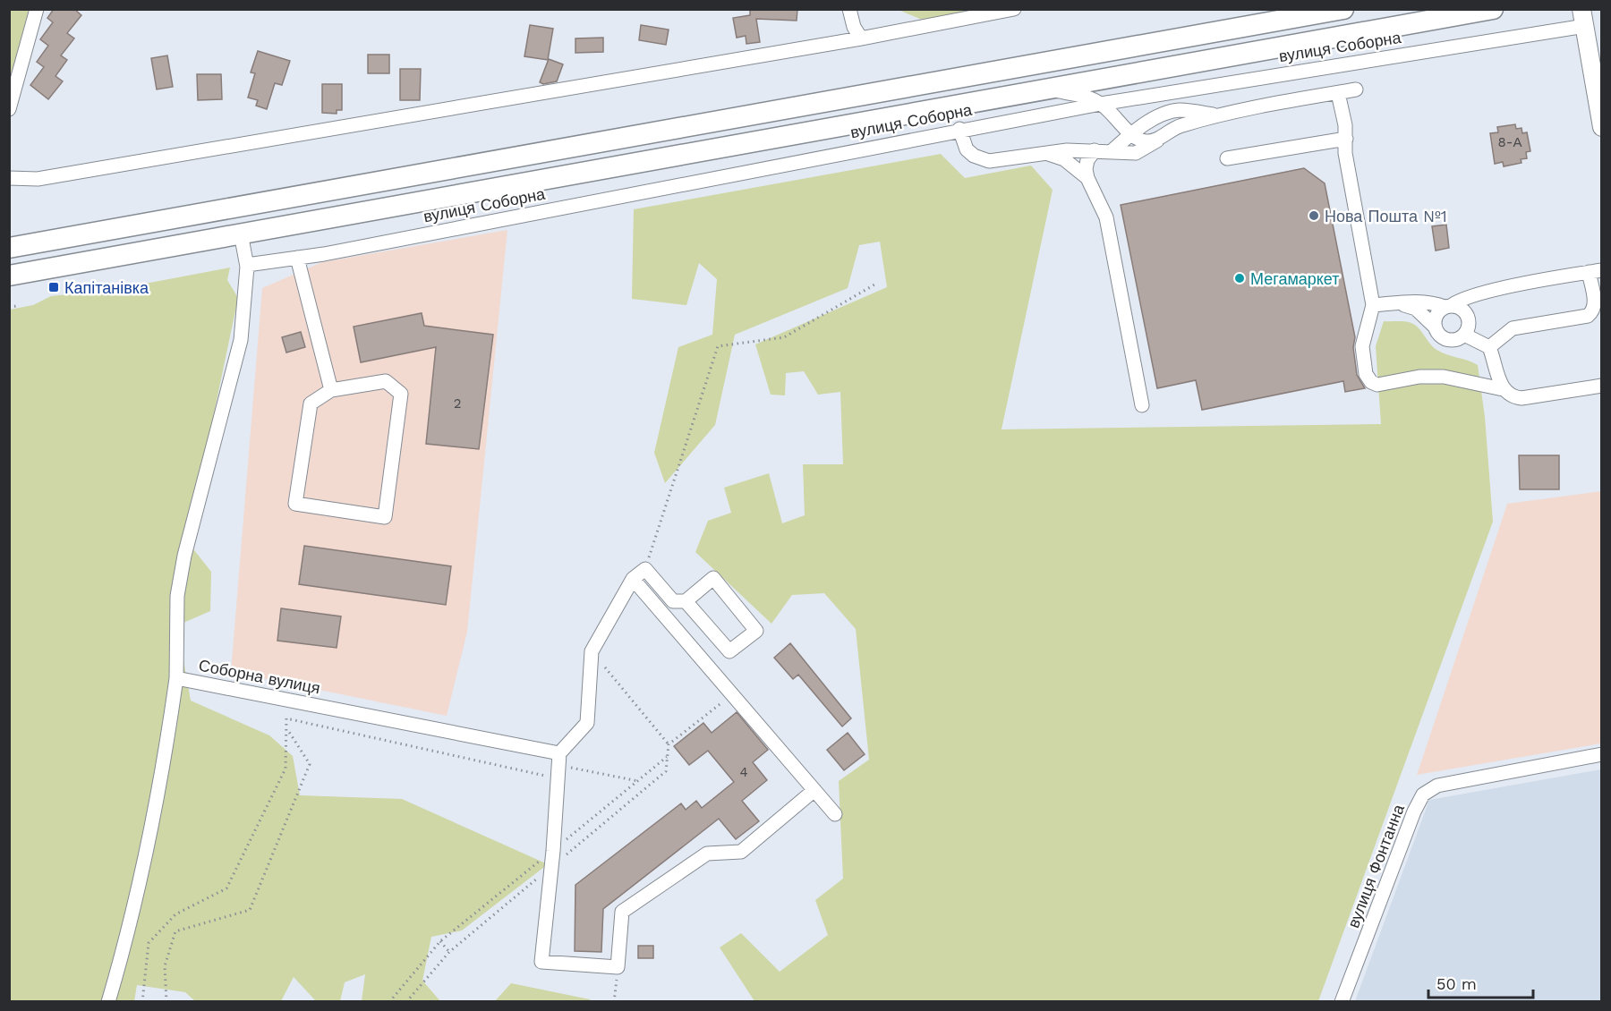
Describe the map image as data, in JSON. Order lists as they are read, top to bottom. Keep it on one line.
{"streets":{"street":["вулиця Соборна","Соборна вулиця","вулиця Фонтанна"]},"crossings":[["вулиця Соборна","Соборна вулиця"]],"places":{"other":["Нова Пошта №1","Мегамаркет"],"transit":["Капітанівка"]},"house_numbers":["8-А","2","4"],"scale_bar":"50 m"}
